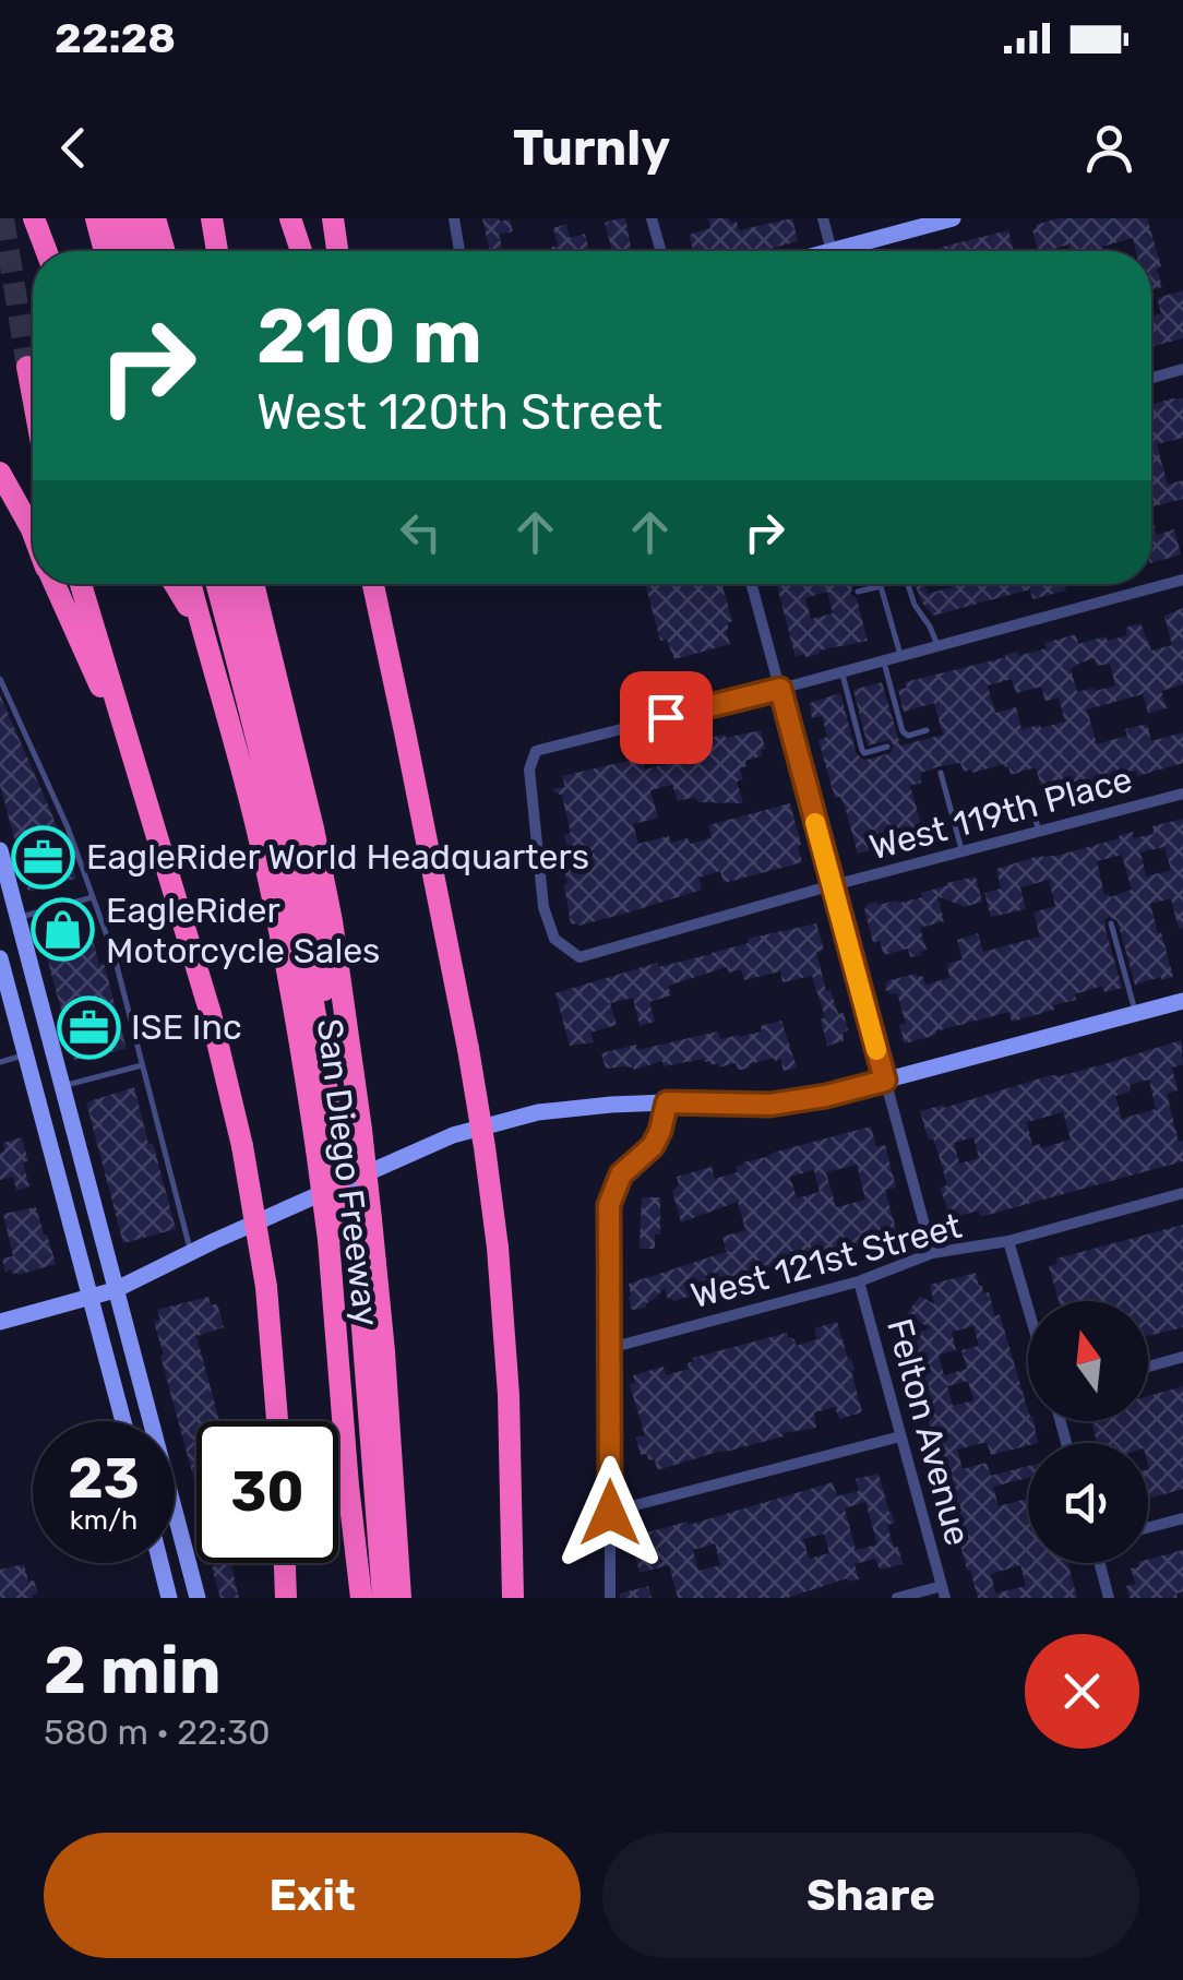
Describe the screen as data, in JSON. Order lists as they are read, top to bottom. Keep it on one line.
{"streets":{"highway":["San Diego Freeway"],"street":["West 119th Place","West 121st Street","Felton Avenue"]},"crossings":[["West 121st Street","Felton Avenue"]],"places":{"office":["EagleRider World Headquarters","ISE Inc"],"shop":["EagleRider Motorcycle Sales"]},"north":"top","page":{"status":"22:28","header":"Turnly","turn":["210 m","West 120th Street"],"speed":"23 km/h","limit":"30","heading":["2 min","580 m · 22:30"],"buttons":["Exit","Share"]}}
